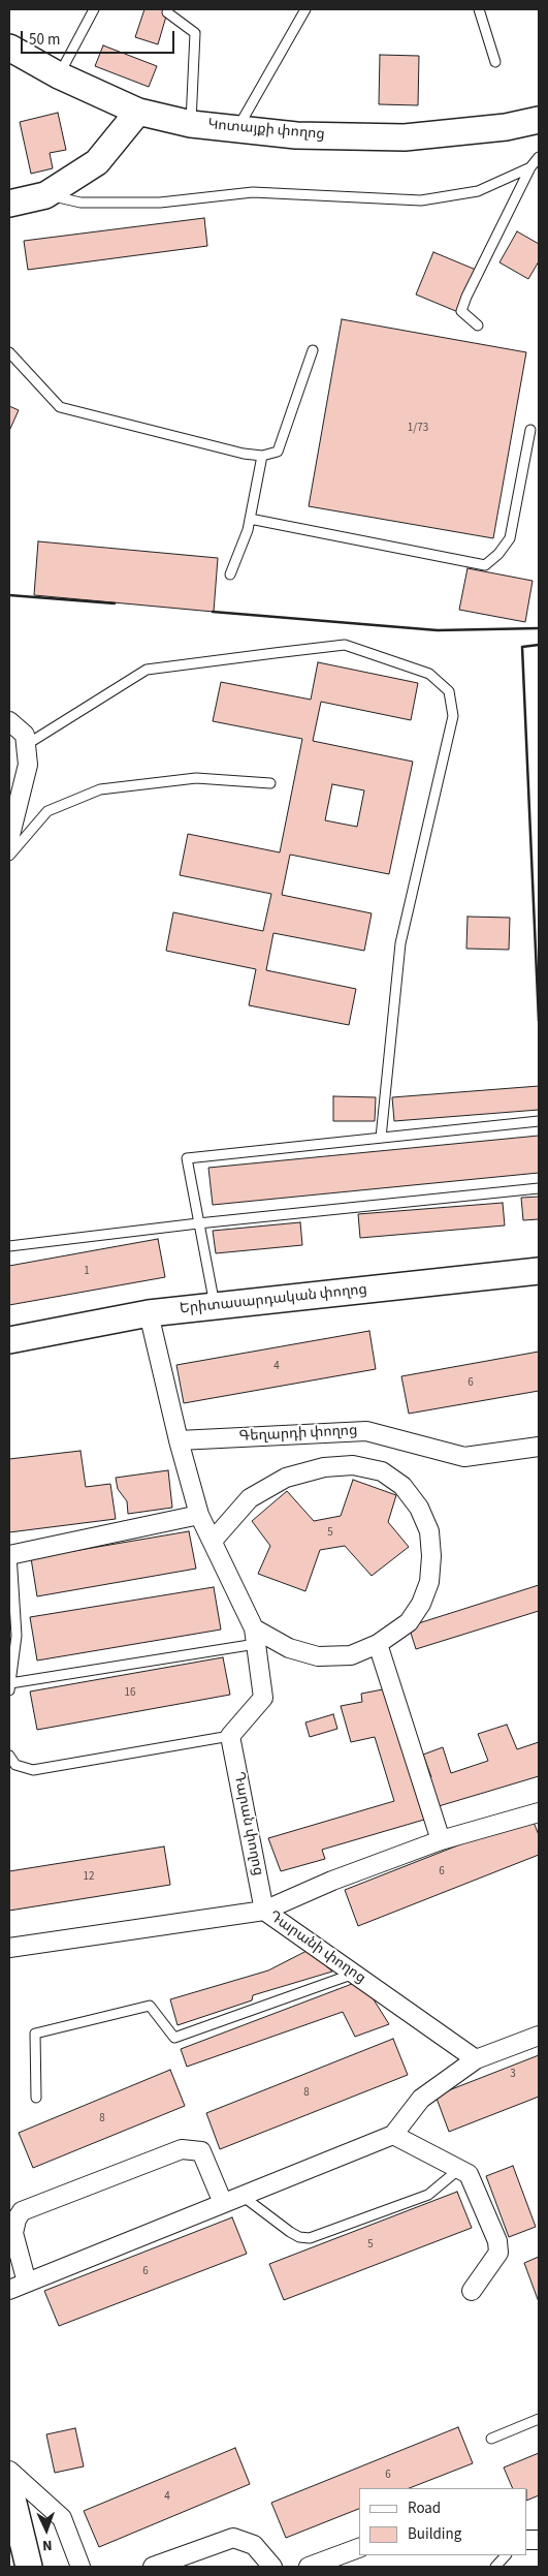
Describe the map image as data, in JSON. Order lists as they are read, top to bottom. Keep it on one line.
{"streets":{"street":["Կոտայքի փողոց","Երիտասարդական փողոց","Գեղարդի փողոց","Դարան փողոց","Դարանի փողոց"]},"crossings":[["Դարան փողոց","Դարանի փողոց"]],"house_numbers":["1/73","1","4","6","5","16","6","12","3","8","8","5","6","6","4"],"legend":["Road","Building"],"scale_bar":"50 m","north":"bottom"}
